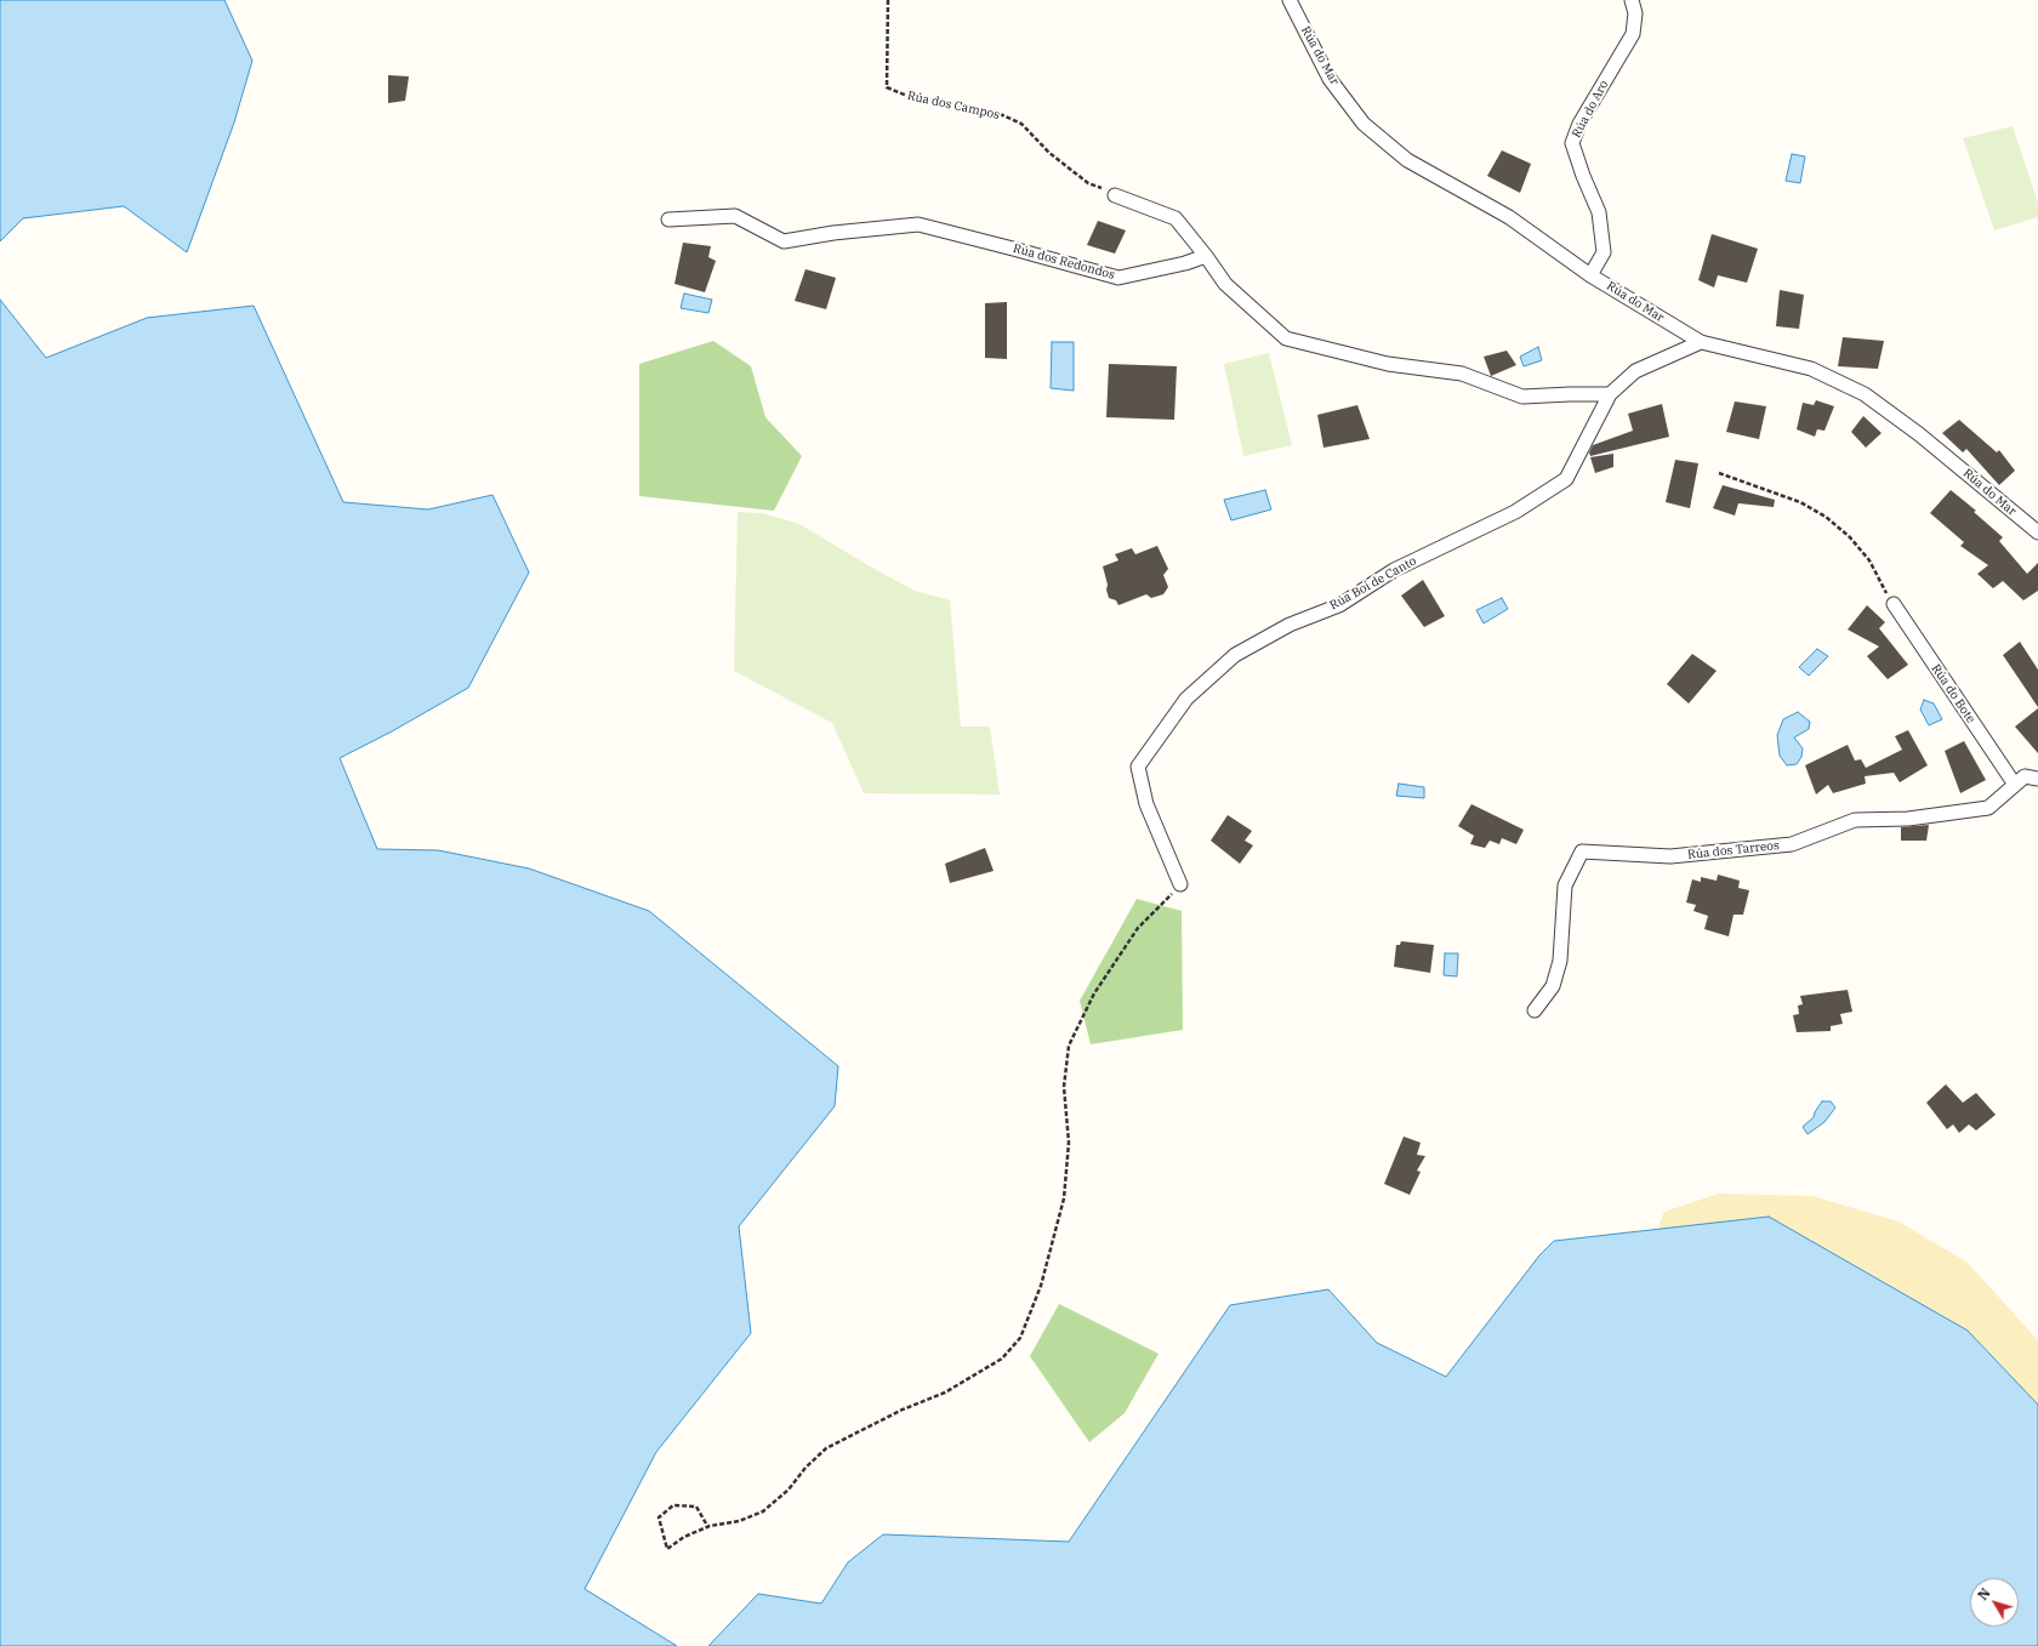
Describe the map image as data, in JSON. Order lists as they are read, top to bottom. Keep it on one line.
{"streets":{"street":["Rúa do Mar","Rúa do Aro","Rúa dos Redondos","Rúa Boi de Canto","Rúa do Bote","Rúa dos Tarreos"],"path":["Rúa dos Campos"]},"crossings":[["Rúa do Mar","Rúa do Aro"],["Rúa do Bote","Rúa dos Tarreos"]],"north":"top left"}
